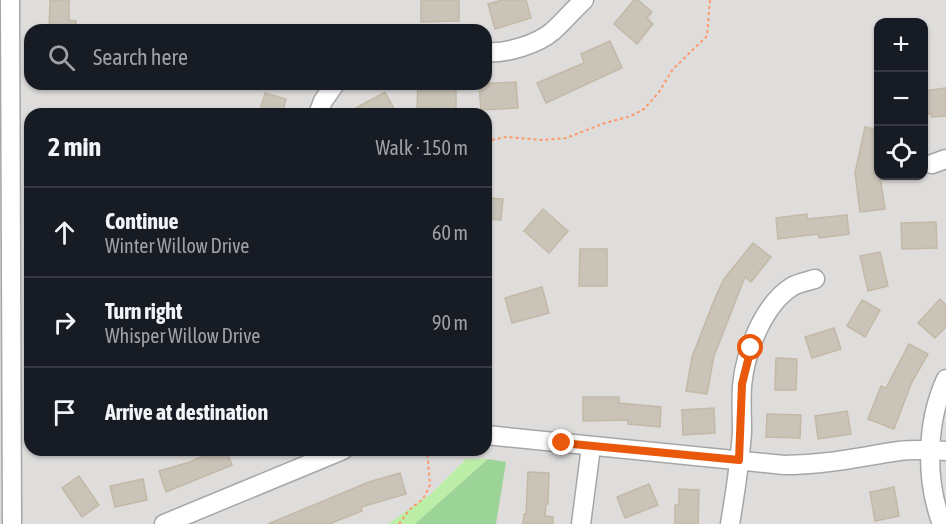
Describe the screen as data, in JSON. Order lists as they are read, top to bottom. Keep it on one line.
{"page":{"map_buttons":["+","−"],"search":"Search here","heading":["2 min","Walk · 150 m"],"list":[["Continue","Winter Willow Drive","60 m"],["Turn right","Whisper Willow Drive","90 m"],"Arrive at destination"]}}
